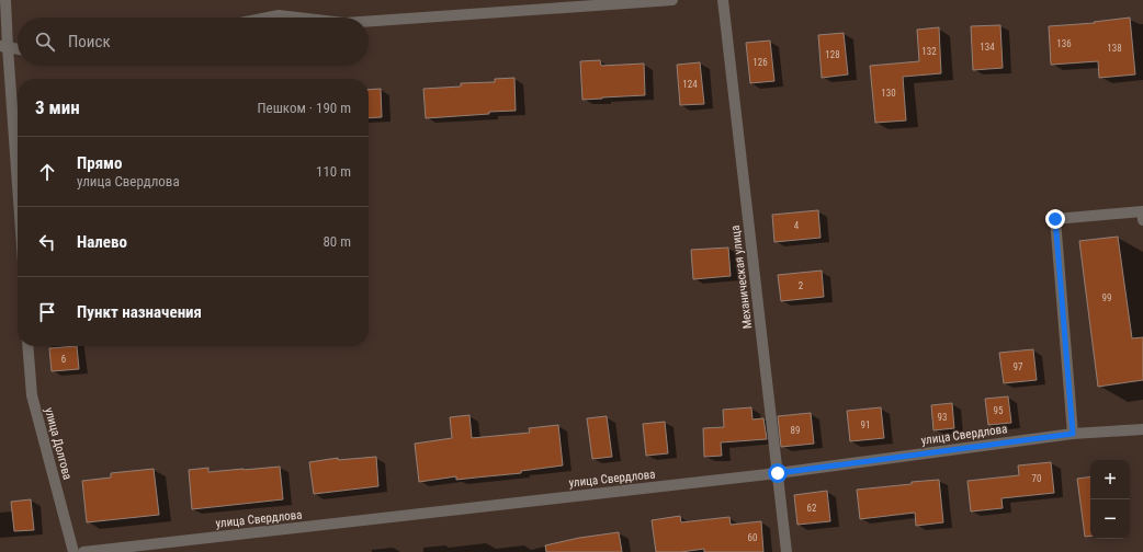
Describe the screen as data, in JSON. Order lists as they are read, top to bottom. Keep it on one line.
{"streets":{"street":["Механическая улица","улица Свердлова","улица Долгова"]},"crossings":[["Механическая улица","улица Свердлова"]],"house_numbers":["136","134","138","132","128","126","124","130","4","2","99","6","97","95","93","91","89","70","62","60"],"page":{"search":"Поиск","heading":["3 мин","Пешком · 190 m"],"list":[["Прямо","улица Свердлова","110 m"],["Налево","80 m"],"Пункт назначения"],"map_buttons":["+","−"]}}
